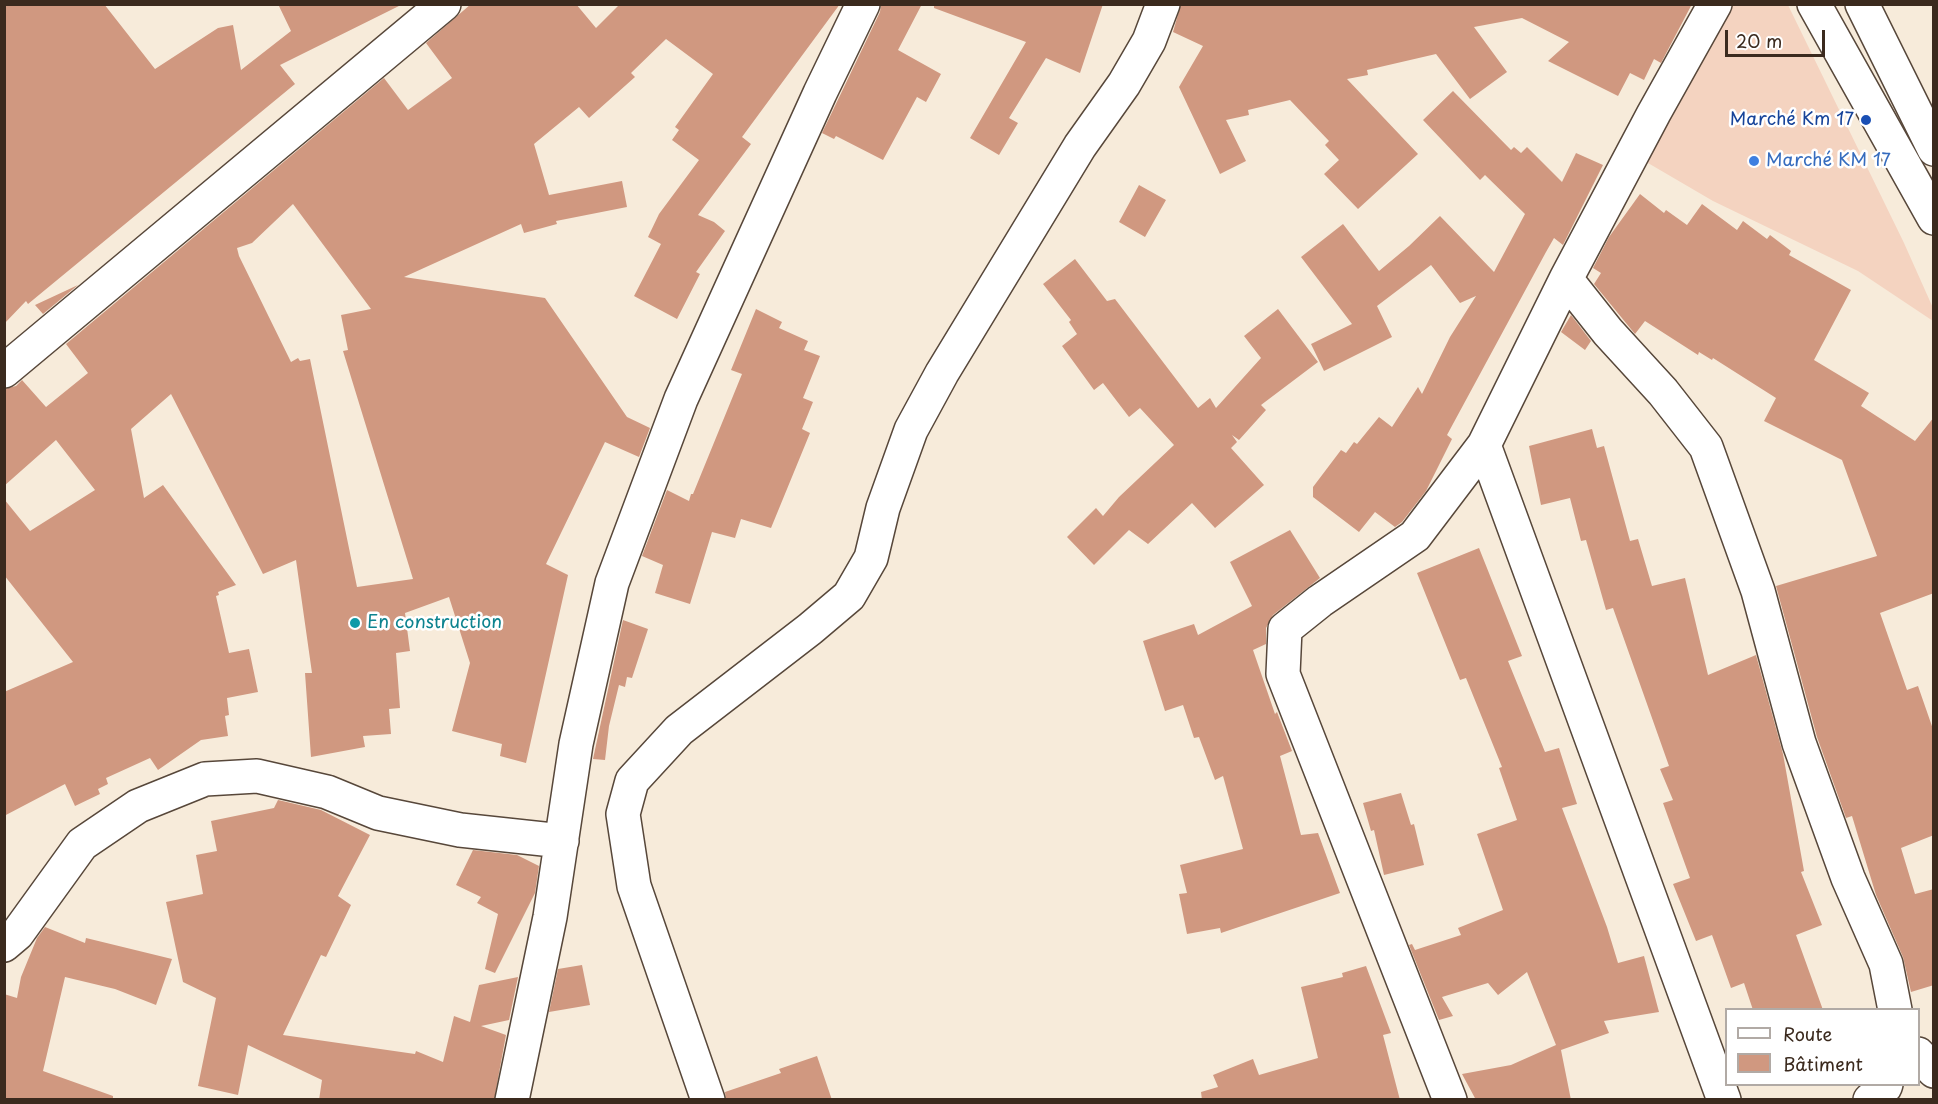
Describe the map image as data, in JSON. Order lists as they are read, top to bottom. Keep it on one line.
{"places":["Marché Km 17","Marché KM 17","En construction"],"legend":["Route","Bâtiment"],"scale_bar":"20 m"}
